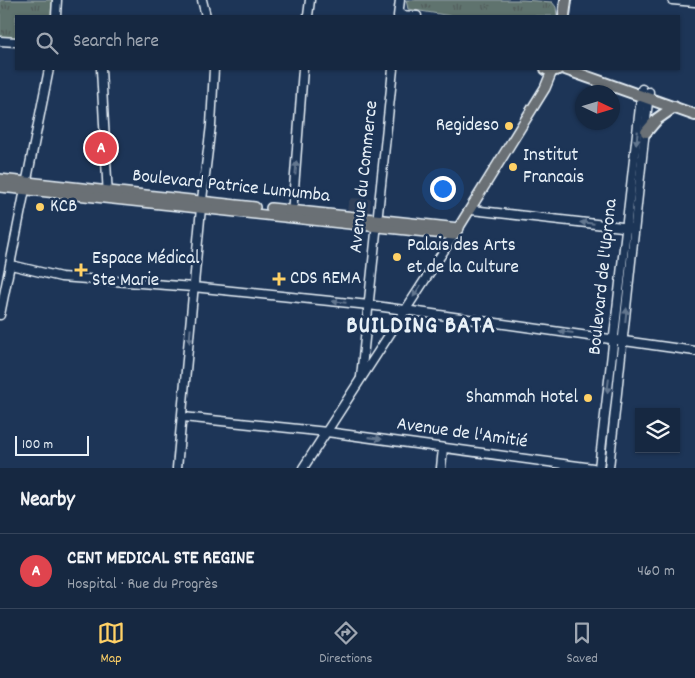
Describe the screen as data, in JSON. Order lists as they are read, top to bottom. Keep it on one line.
{"streets":{"main road":["Boulevard Patrice Lumumba"],"street":["Avenue du Commerce","Boulevard de l'Uprona","Avenue de l'Amitié"]},"crossings":[["Avenue du Commerce","Boulevard Patrice Lumumba"]],"districts":["BUILDING BATA"],"places":{"other":["Regideso","Institut Francais","KCB","Palais des Arts et de la Culture","Shammah Hotel"],"health":["Espace Médical Ste Marie","CDS REMA"]},"scale_bar":"100 m","north":"right","page":{"search":"Search here","pins":"A","scale":"100 m","heading":"Nearby","list":[{"mark":"A","name":"CENT MEDICAL STE REGINE","note":"Hospital · Rue du Progrès","value":"460 m"}],"nav":["Map","Directions","Saved"]}}
